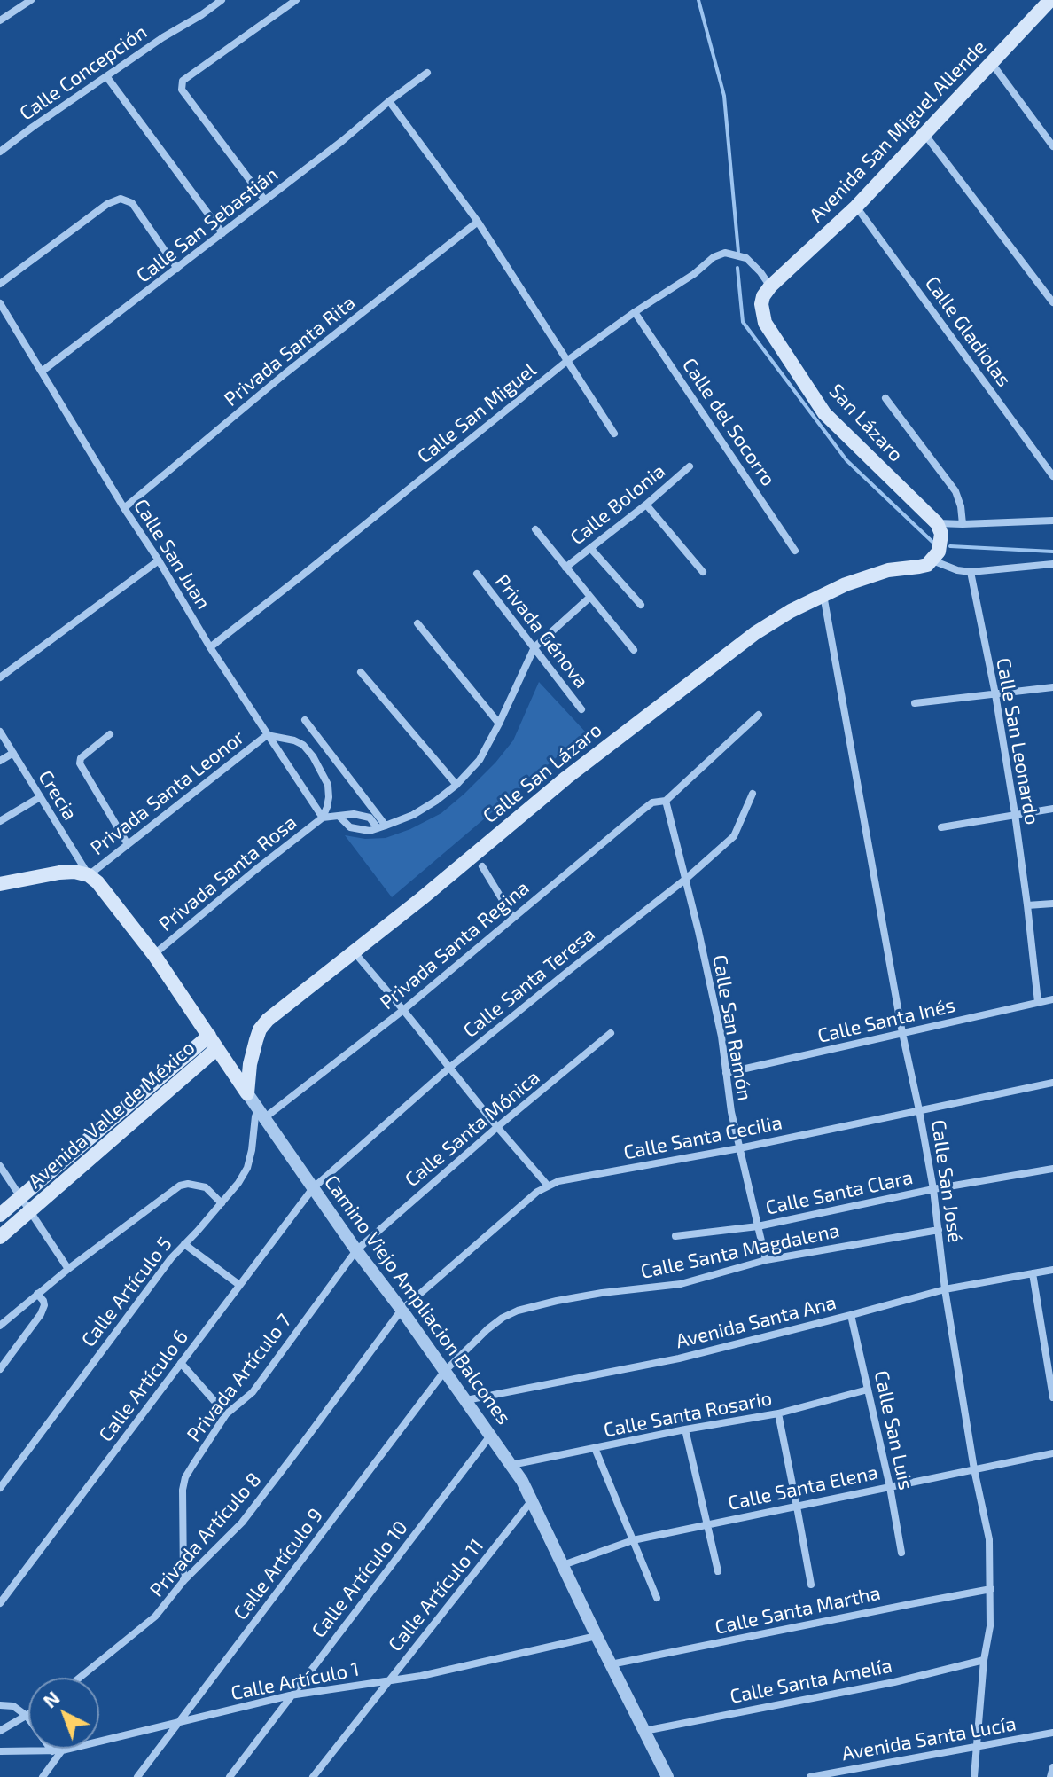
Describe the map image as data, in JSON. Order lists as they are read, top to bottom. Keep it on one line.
{"streets":{"main road":["Avenida San Miguel Allende","San Lázaro","Calle San Lázaro","Avenida Valle de México","Camino Viejo Ampliacion Balcones"],"street":["Calle Concepción","Calle San Sebastián","Calle Gladiolas","Privada Santa Rita","Calle San Miguel","Calle del Socorro","Calle Bolonia","Calle San Juan","Privada Génova","Calle San Leonardo","Privada Santa Leonor","Crecia","Privada Santa Rosa","Privada Santa Regina","Calle Santa Teresa","Calle Santa Inés","Calle San Ramón","Calle Santa Mónica","Calle Santa Cecilia","Calle San José","Calle Santa Clara","Calle Santa Magdalena","Calle Artículo 5","Avenida Santa Ana","Privada Artículo 7","Calle Artículo 6","Calle Santa Rosario","Calle San Luis","Calle Santa Elena","Privada Artículo 8","Calle Artículo 9","Calle Artículo 10","Calle Artículo 11","Calle Santa Martha","Calle Artículo 1","Calle Santa Amelía","Avenida Santa Lucía"]},"crossings":[["Avenida San Miguel Allende","Calle Gladiolas"],["Avenida San Miguel Allende","Calle San Miguel"],["Avenida San Miguel Allende","San Lázaro"],["Calle San Sebastián","Calle San Juan"],["Privada Santa Rita","Calle San Juan"],["Calle San Miguel","Calle del Socorro"],["Calle San Miguel","San Lázaro"],["Calle San Miguel","Calle San Juan"],["Calle San Juan","Privada Santa Leonor"],["Calle San Juan","Privada Santa Rosa"],["Calle San Leonardo","Calle Santa Inés"],["Calle San Lázaro","Calle San José"],["Calle San Lázaro","Camino Viejo Ampliacion Balcones"],["Privada Santa Leonor","Crecia"],["Privada Santa Leonor","Camino Viejo Ampliacion Balcones"],["Crecia","Camino Viejo Ampliacion Balcones"],["Privada Santa Rosa","Camino Viejo Ampliacion Balcones"],["Privada Santa Regina","Calle San Ramón"],["Privada Santa Regina","Calle Artículo 5"],["Privada Santa Regina","Camino Viejo Ampliacion Balcones"],["Calle Santa Teresa","Calle San Ramón"],["Calle Santa Teresa","Camino Viejo Ampliacion Balcones"],["Calle Santa Teresa","Calle Artículo 6"],["Calle Santa Inés","Calle San Ramón"],["Calle Santa Inés","Calle San José"],["Calle San Ramón","Calle Santa Cecilia"],["Calle San Ramón","Calle Santa Clara"],["Calle San Ramón","Calle Santa Magdalena"],["Avenida Valle de México","Camino Viejo Ampliacion Balcones"],["Calle Santa Mónica","Camino Viejo Ampliacion Balcones"],["Calle Santa Mónica","Privada Artículo 7"],["Calle Santa Cecilia","Calle San José"],["Calle Santa Cecilia","Camino Viejo Ampliacion Balcones"],["Calle Santa Cecilia","Privada Artículo 8"],["Calle San José","Calle Santa Clara"],["Calle San José","Calle Santa Magdalena"],["Calle San José","Avenida Santa Ana"],["Calle San José","Calle Santa Elena"],["Calle San José","Calle Santa Martha"],["Calle San José","Calle Santa Amelía"],["Calle San José","Avenida Santa Lucía"],["Calle Santa Magdalena","Camino Viejo Ampliacion Balcones"],["Calle Santa Magdalena","Calle Artículo 9"],["Calle Artículo 5","Camino Viejo Ampliacion Balcones"],["Camino Viejo Ampliacion Balcones","Avenida Santa Ana"],["Camino Viejo Ampliacion Balcones","Privada Artículo 7"],["Camino Viejo Ampliacion Balcones","Calle Artículo 6"],["Camino Viejo Ampliacion Balcones","Calle Santa Rosario"],["Camino Viejo Ampliacion Balcones","Calle Santa Elena"],["Camino Viejo Ampliacion Balcones","Privada Artículo 8"],["Camino Viejo Ampliacion Balcones","Calle Artículo 9"],["Camino Viejo Ampliacion Balcones","Calle Artículo 10"],["Camino Viejo Ampliacion Balcones","Calle Artículo 11"],["Camino Viejo Ampliacion Balcones","Calle Santa Martha"],["Camino Viejo Ampliacion Balcones","Calle Artículo 1"],["Camino Viejo Ampliacion Balcones","Calle Santa Amelía"],["Avenida Santa Ana","Calle San Luis"],["Privada Artículo 7","Privada Artículo 8"],["Calle Santa Rosario","Calle San Luis"],["Calle San Luis","Calle Santa Elena"],["Calle Artículo 9","Calle Artículo 1"],["Calle Artículo 10","Calle Artículo 1"],["Calle Artículo 11","Calle Artículo 1"]],"north":"top left"}
